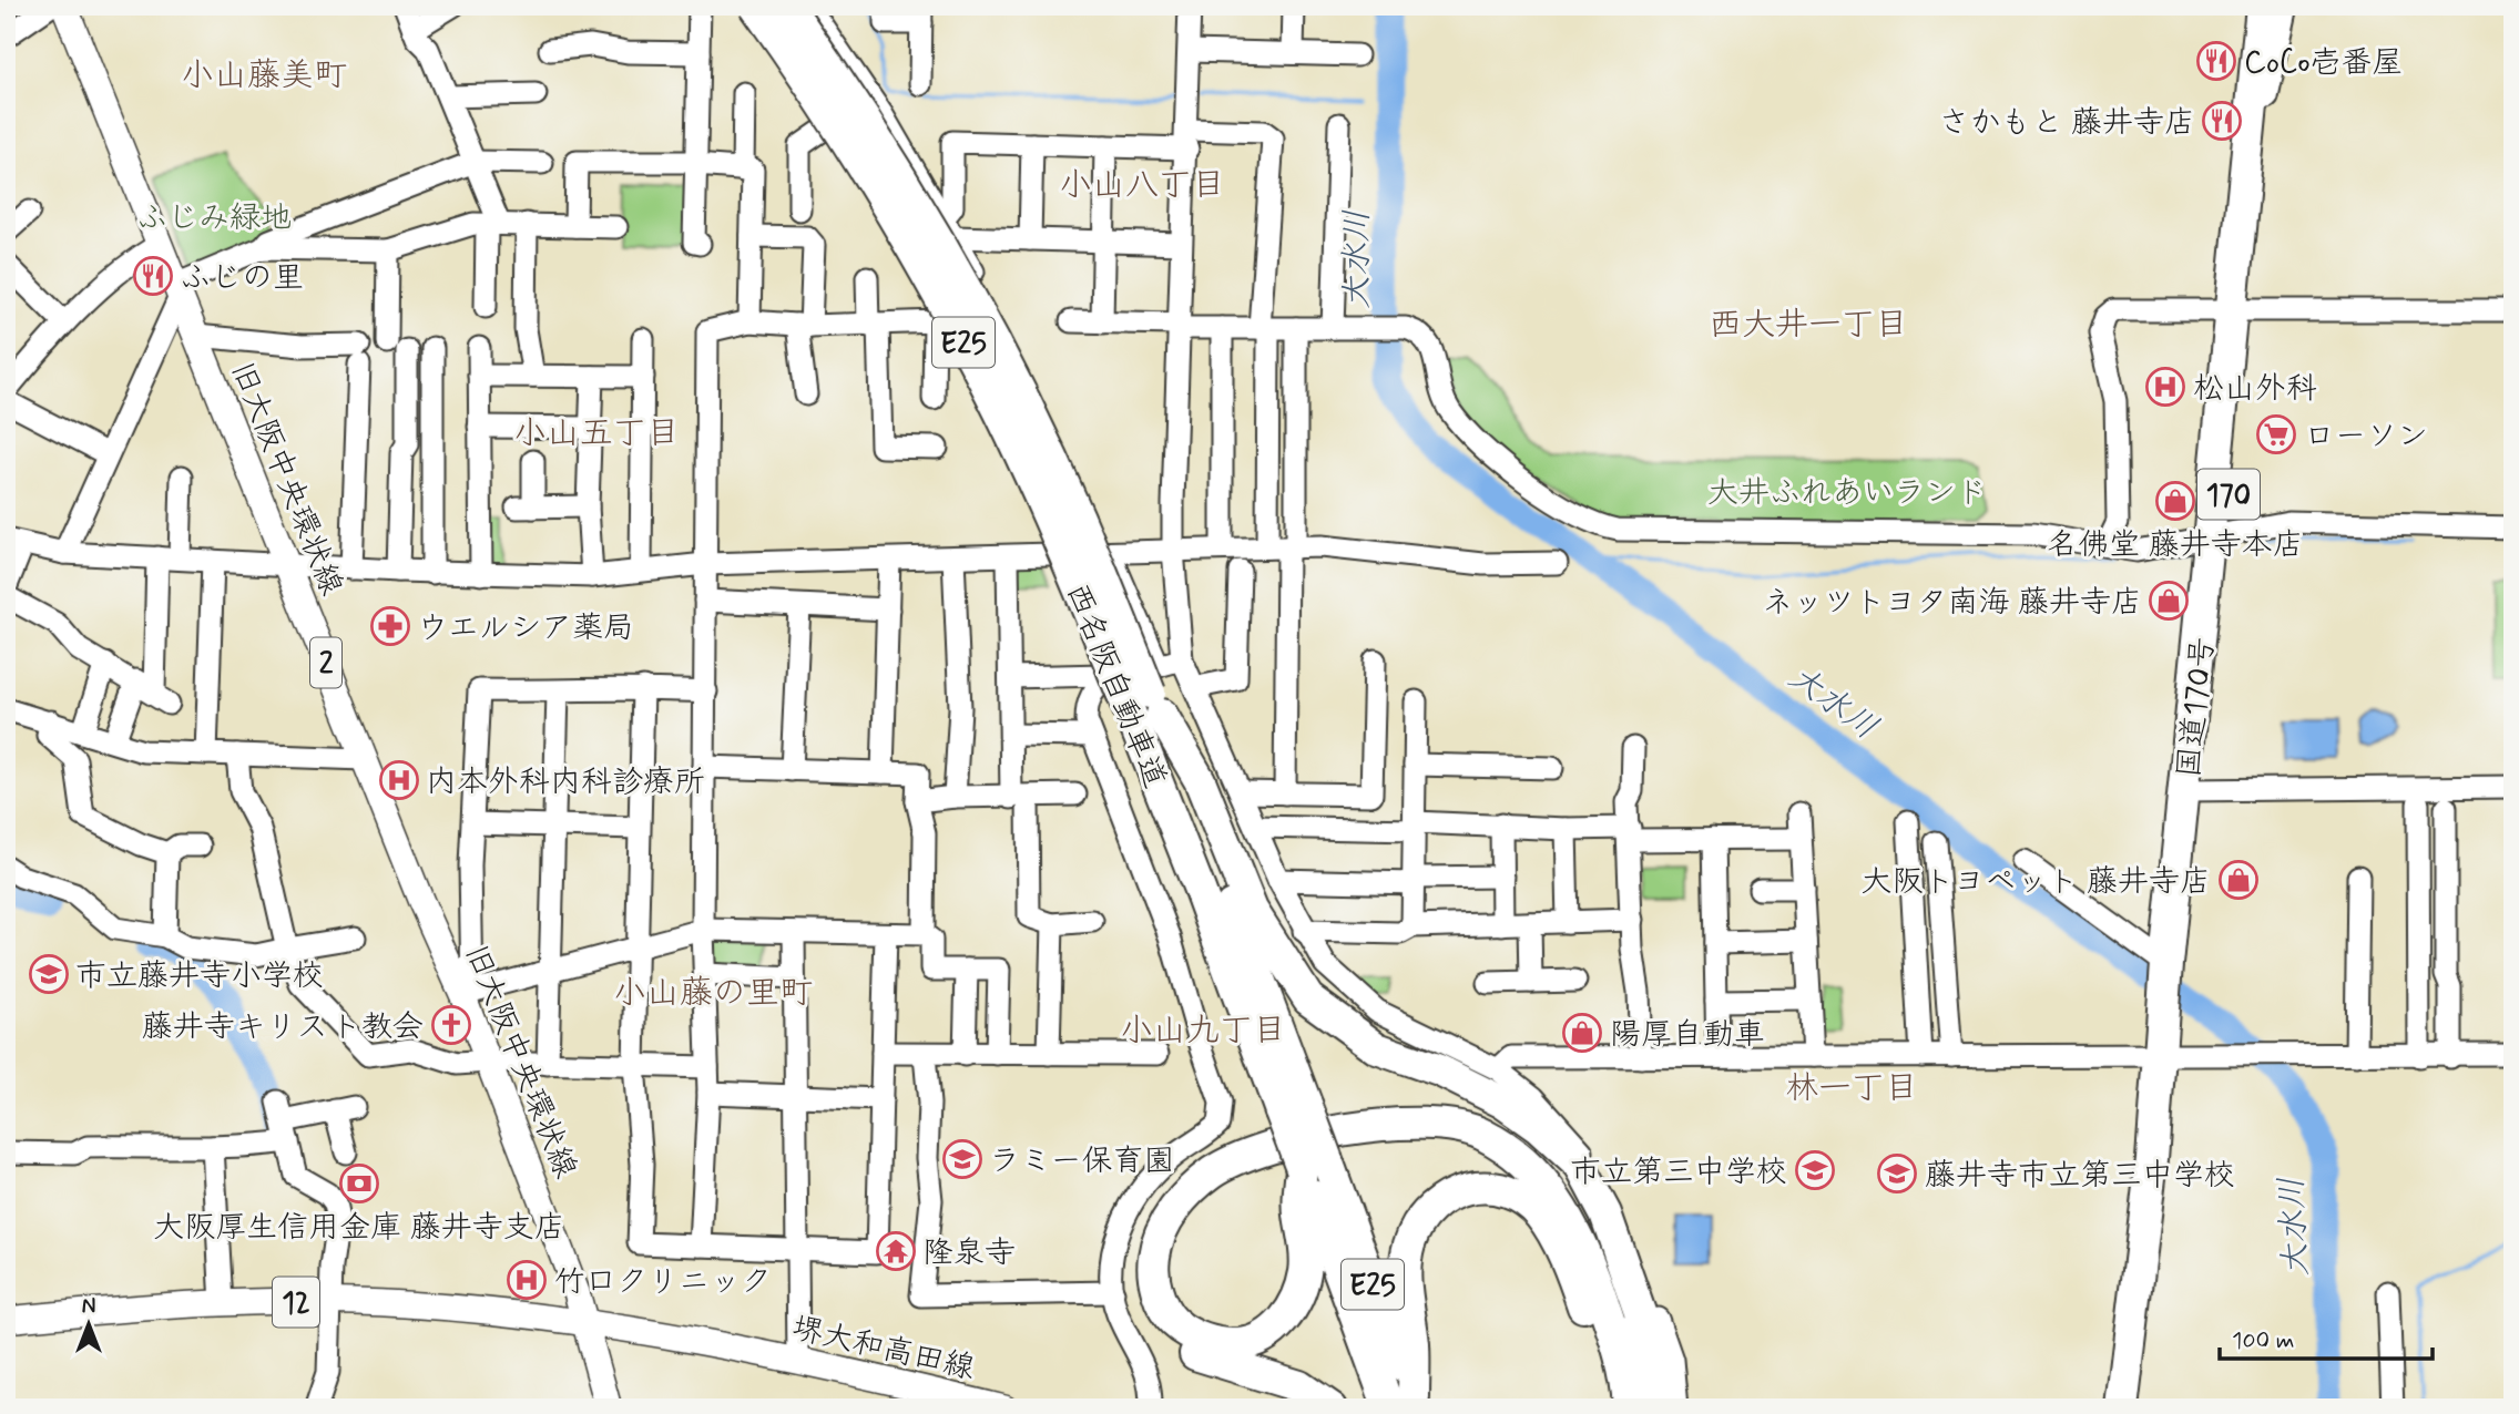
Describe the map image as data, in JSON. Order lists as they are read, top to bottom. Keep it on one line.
{"streets":{"highway":["E25","170","西名阪自動車道","国道170号"],"main road":["旧大阪中央環状線","2","12","堺大和高田線"]},"crossings":[["旧大阪中央環状線","堺大和高田線"]],"districts":["小山藤美町","小山八丁目","西大井一丁目","小山五丁目","小山藤の里町","小山九丁目","林一丁目"],"water":["大水川"],"parks":["ふじみ緑地","大井ふれあいランド"],"places":{"restaurant":["CoCo壱番屋","さかもと 藤井寺店","ふじの里"],"hospital":["松山外科","内本外科内科診療所","竹口クリニック"],"supermarket":["ローソン"],"shop":["名佛堂 藤井寺本店","ネッツトヨタ南海 藤井寺店","大阪トヨペット 藤井寺店","陽厚自動車"],"pharmacy":["ウエルシア薬局"],"school or university":["市立藤井寺小学校","ラミー保育園","市立第三中学校","藤井寺市立第三中学校"],"church":["藤井寺キリスト教会"],"bank":["大阪厚生信用金庫 藤井寺支店"],"temple":["隆泉寺"]},"scale_bar":"100 m","north":"top"}
